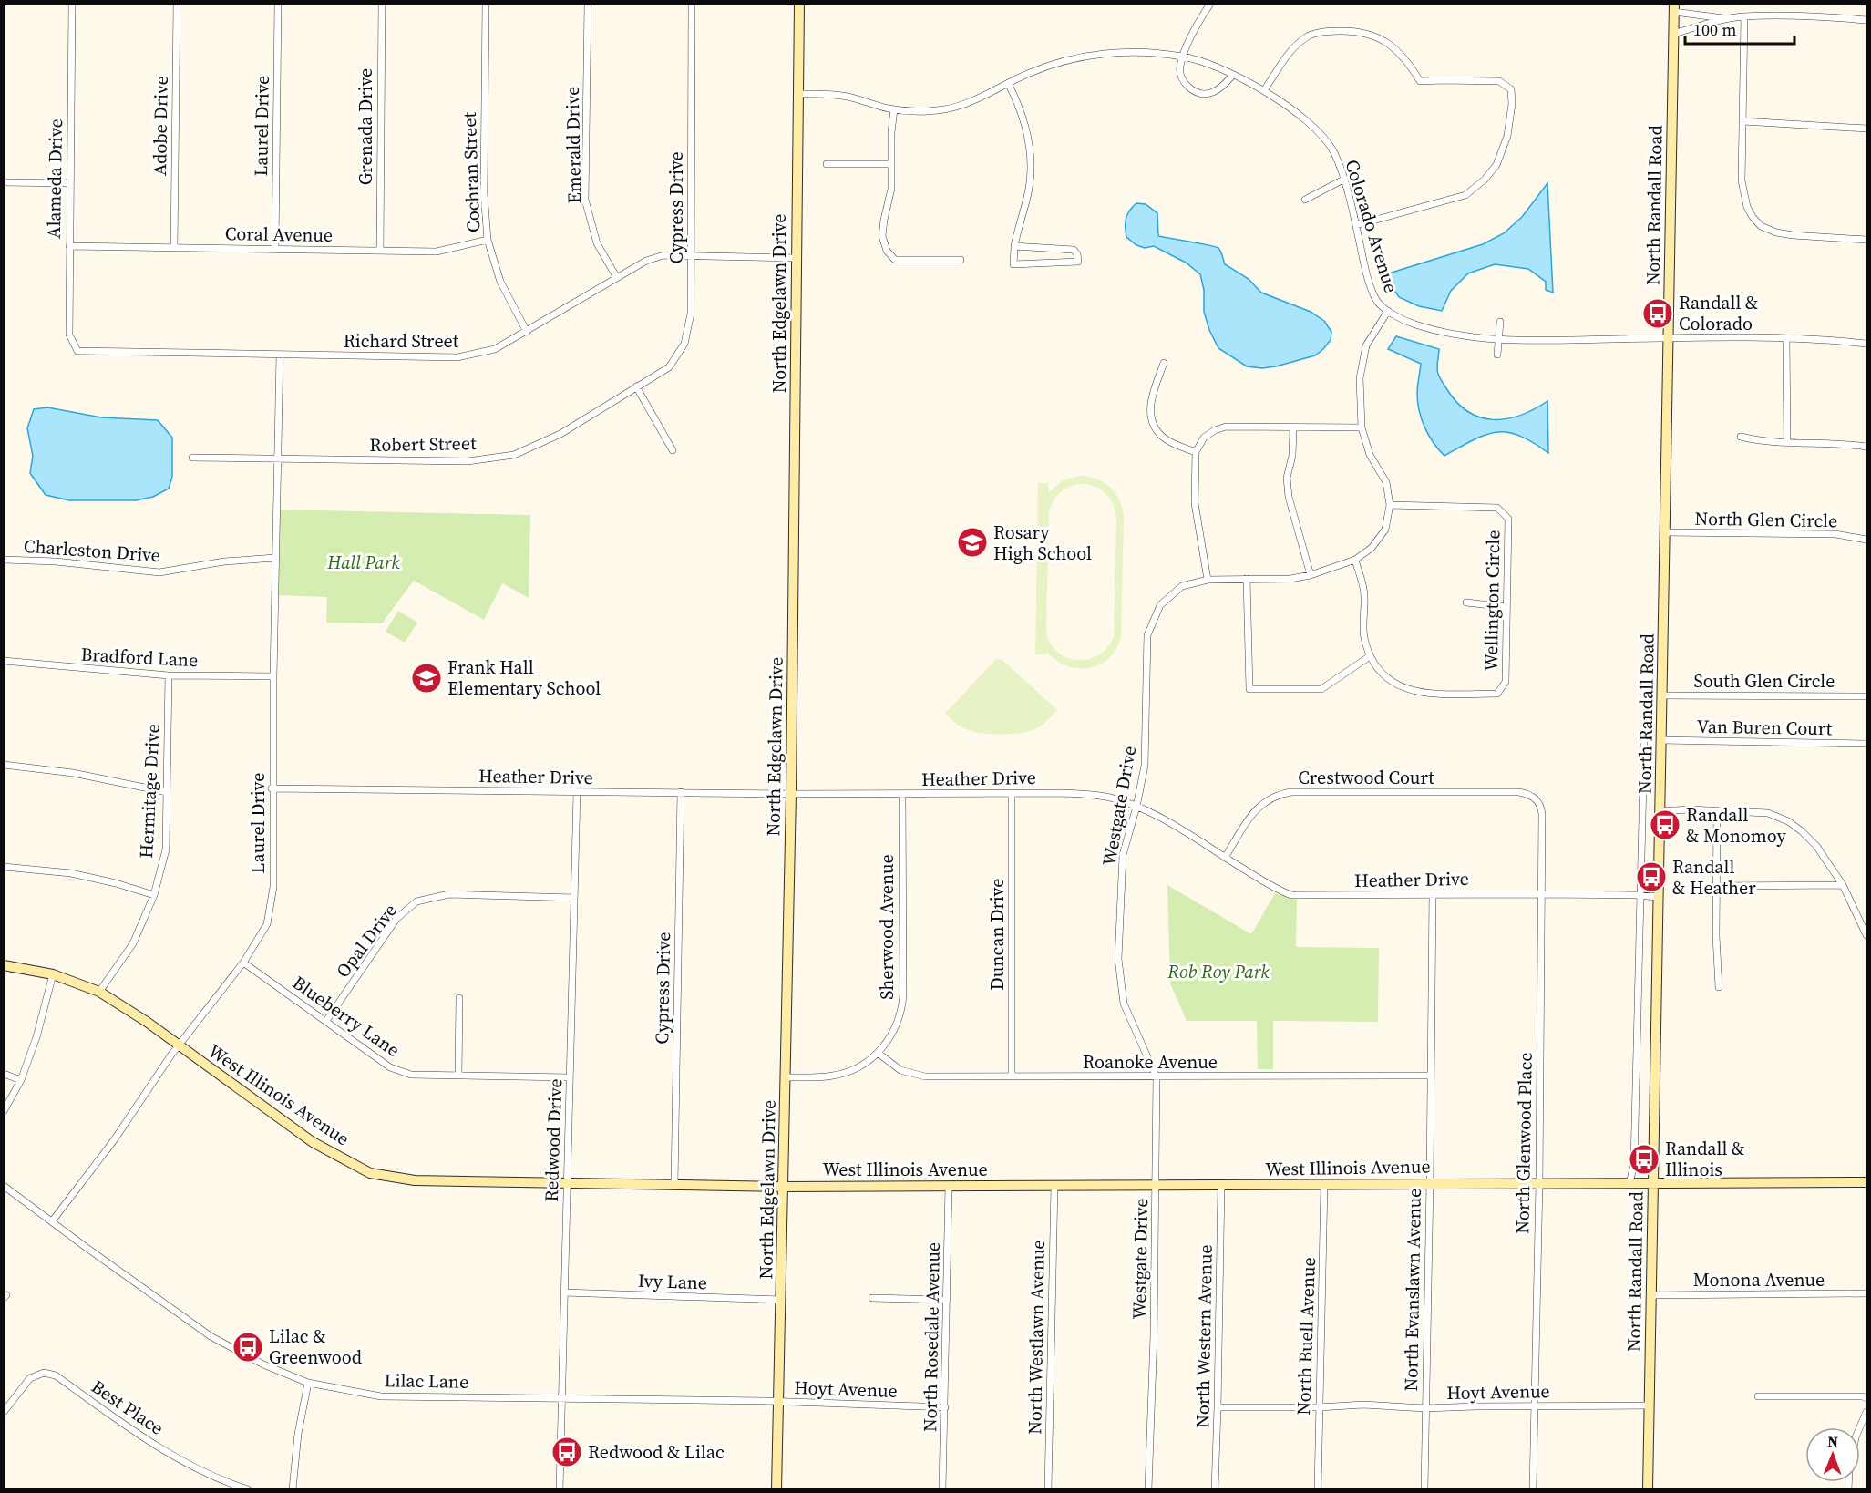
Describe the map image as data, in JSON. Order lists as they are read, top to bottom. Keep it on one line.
{"streets":{"street":["Adobe Drive","Laurel Drive","Grenada Drive","Emerald Drive","Cochran Street","Alameda Drive","North Randall Road","Cypress Drive","Colorado Avenue","Coral Avenue","North Edgelawn Drive","Richard Street","Robert Street","North Glen Circle","Charleston Drive","Wellington Circle","Bradford Lane","South Glen Circle","Van Buren Court","Heather Drive","Crestwood Court","Hermitage Drive","Westgate Drive","Sherwood Avenue","Duncan Drive","Opal Drive","Blueberry Lane","Roanoke Avenue","West Illinois Avenue","Redwood Drive","North Glenwood Place","Monona Avenue","Ivy Lane","North Evanslawn Avenue","North Western Avenue","North Buell Avenue","North Rosedale Avenue","North Westlawn Avenue","Lilac Lane","Hoyt Avenue","Best Place"]},"crossings":[["Adobe Drive","Coral Avenue"],["Laurel Drive","Coral Avenue"],["Laurel Drive","Richard Street"],["Laurel Drive","Robert Street"],["Laurel Drive","Charleston Drive"],["Laurel Drive","Bradford Lane"],["Laurel Drive","Heather Drive"],["Laurel Drive","Blueberry Lane"],["Laurel Drive","West Illinois Avenue"],["Laurel Drive","Lilac Lane"],["Grenada Drive","Coral Avenue"],["Emerald Drive","Richard Street"],["Cochran Street","Coral Avenue"],["Cochran Street","Richard Street"],["Alameda Drive","Coral Avenue"],["Alameda Drive","Richard Street"],["North Randall Road","Colorado Avenue"],["North Randall Road","North Glen Circle"],["North Randall Road","South Glen Circle"],["North Randall Road","Van Buren Court"],["North Randall Road","Heather Drive"],["North Randall Road","West Illinois Avenue"],["North Randall Road","Monona Avenue"],["North Randall Road","Hoyt Avenue"],["Cypress Drive","Richard Street"],["Cypress Drive","Robert Street"],["Cypress Drive","Heather Drive"],["Cypress Drive","West Illinois Avenue"],["Colorado Avenue","North Edgelawn Drive"],["Colorado Avenue","Westgate Drive"],["North Edgelawn Drive","Richard Street"],["North Edgelawn Drive","Heather Drive"],["North Edgelawn Drive","Sherwood Avenue"],["North Edgelawn Drive","West Illinois Avenue"],["North Edgelawn Drive","Ivy Lane"],["North Edgelawn Drive","Lilac Lane"],["North Edgelawn Drive","Hoyt Avenue"],["Wellington Circle","Westgate Drive"],["Bradford Lane","Hermitage Drive"],["Heather Drive","Crestwood Court"],["Heather Drive","Westgate Drive"],["Heather Drive","Sherwood Avenue"],["Heather Drive","Duncan Drive"],["Heather Drive","Redwood Drive"],["Heather Drive","North Glenwood Place"],["Heather Drive","North Evanslawn Avenue"],["Crestwood Court","North Glenwood Place"],["Hermitage Drive","West Illinois Avenue"],["Westgate Drive","Roanoke Avenue"],["Westgate Drive","West Illinois Avenue"],["Sherwood Avenue","Roanoke Avenue"],["Duncan Drive","Roanoke Avenue"],["Opal Drive","Blueberry Lane"],["Opal Drive","Redwood Drive"],["Blueberry Lane","Redwood Drive"],["Roanoke Avenue","North Evanslawn Avenue"],["West Illinois Avenue","Redwood Drive"],["West Illinois Avenue","North Glenwood Place"],["West Illinois Avenue","North Evanslawn Avenue"],["West Illinois Avenue","North Western Avenue"],["West Illinois Avenue","North Buell Avenue"],["West Illinois Avenue","North Rosedale Avenue"],["West Illinois Avenue","North Westlawn Avenue"],["Redwood Drive","Ivy Lane"],["Redwood Drive","Lilac Lane"],["North Glenwood Place","Hoyt Avenue"],["North Evanslawn Avenue","Hoyt Avenue"],["North Western Avenue","Hoyt Avenue"],["North Buell Avenue","Hoyt Avenue"],["North Rosedale Avenue","Hoyt Avenue"],["Lilac Lane","Hoyt Avenue"]],"parks":["Hall Park","Rob Roy Park"],"places":{"bus stop":["Randall & Colorado","Randall & Monomoy","Randall & Heather","Randall & Illinois","Lilac & Greenwood","Redwood & Lilac"],"school or university":["Rosary High School","Frank Hall Elementary School"]},"scale_bar":"100 m","north":"top"}
